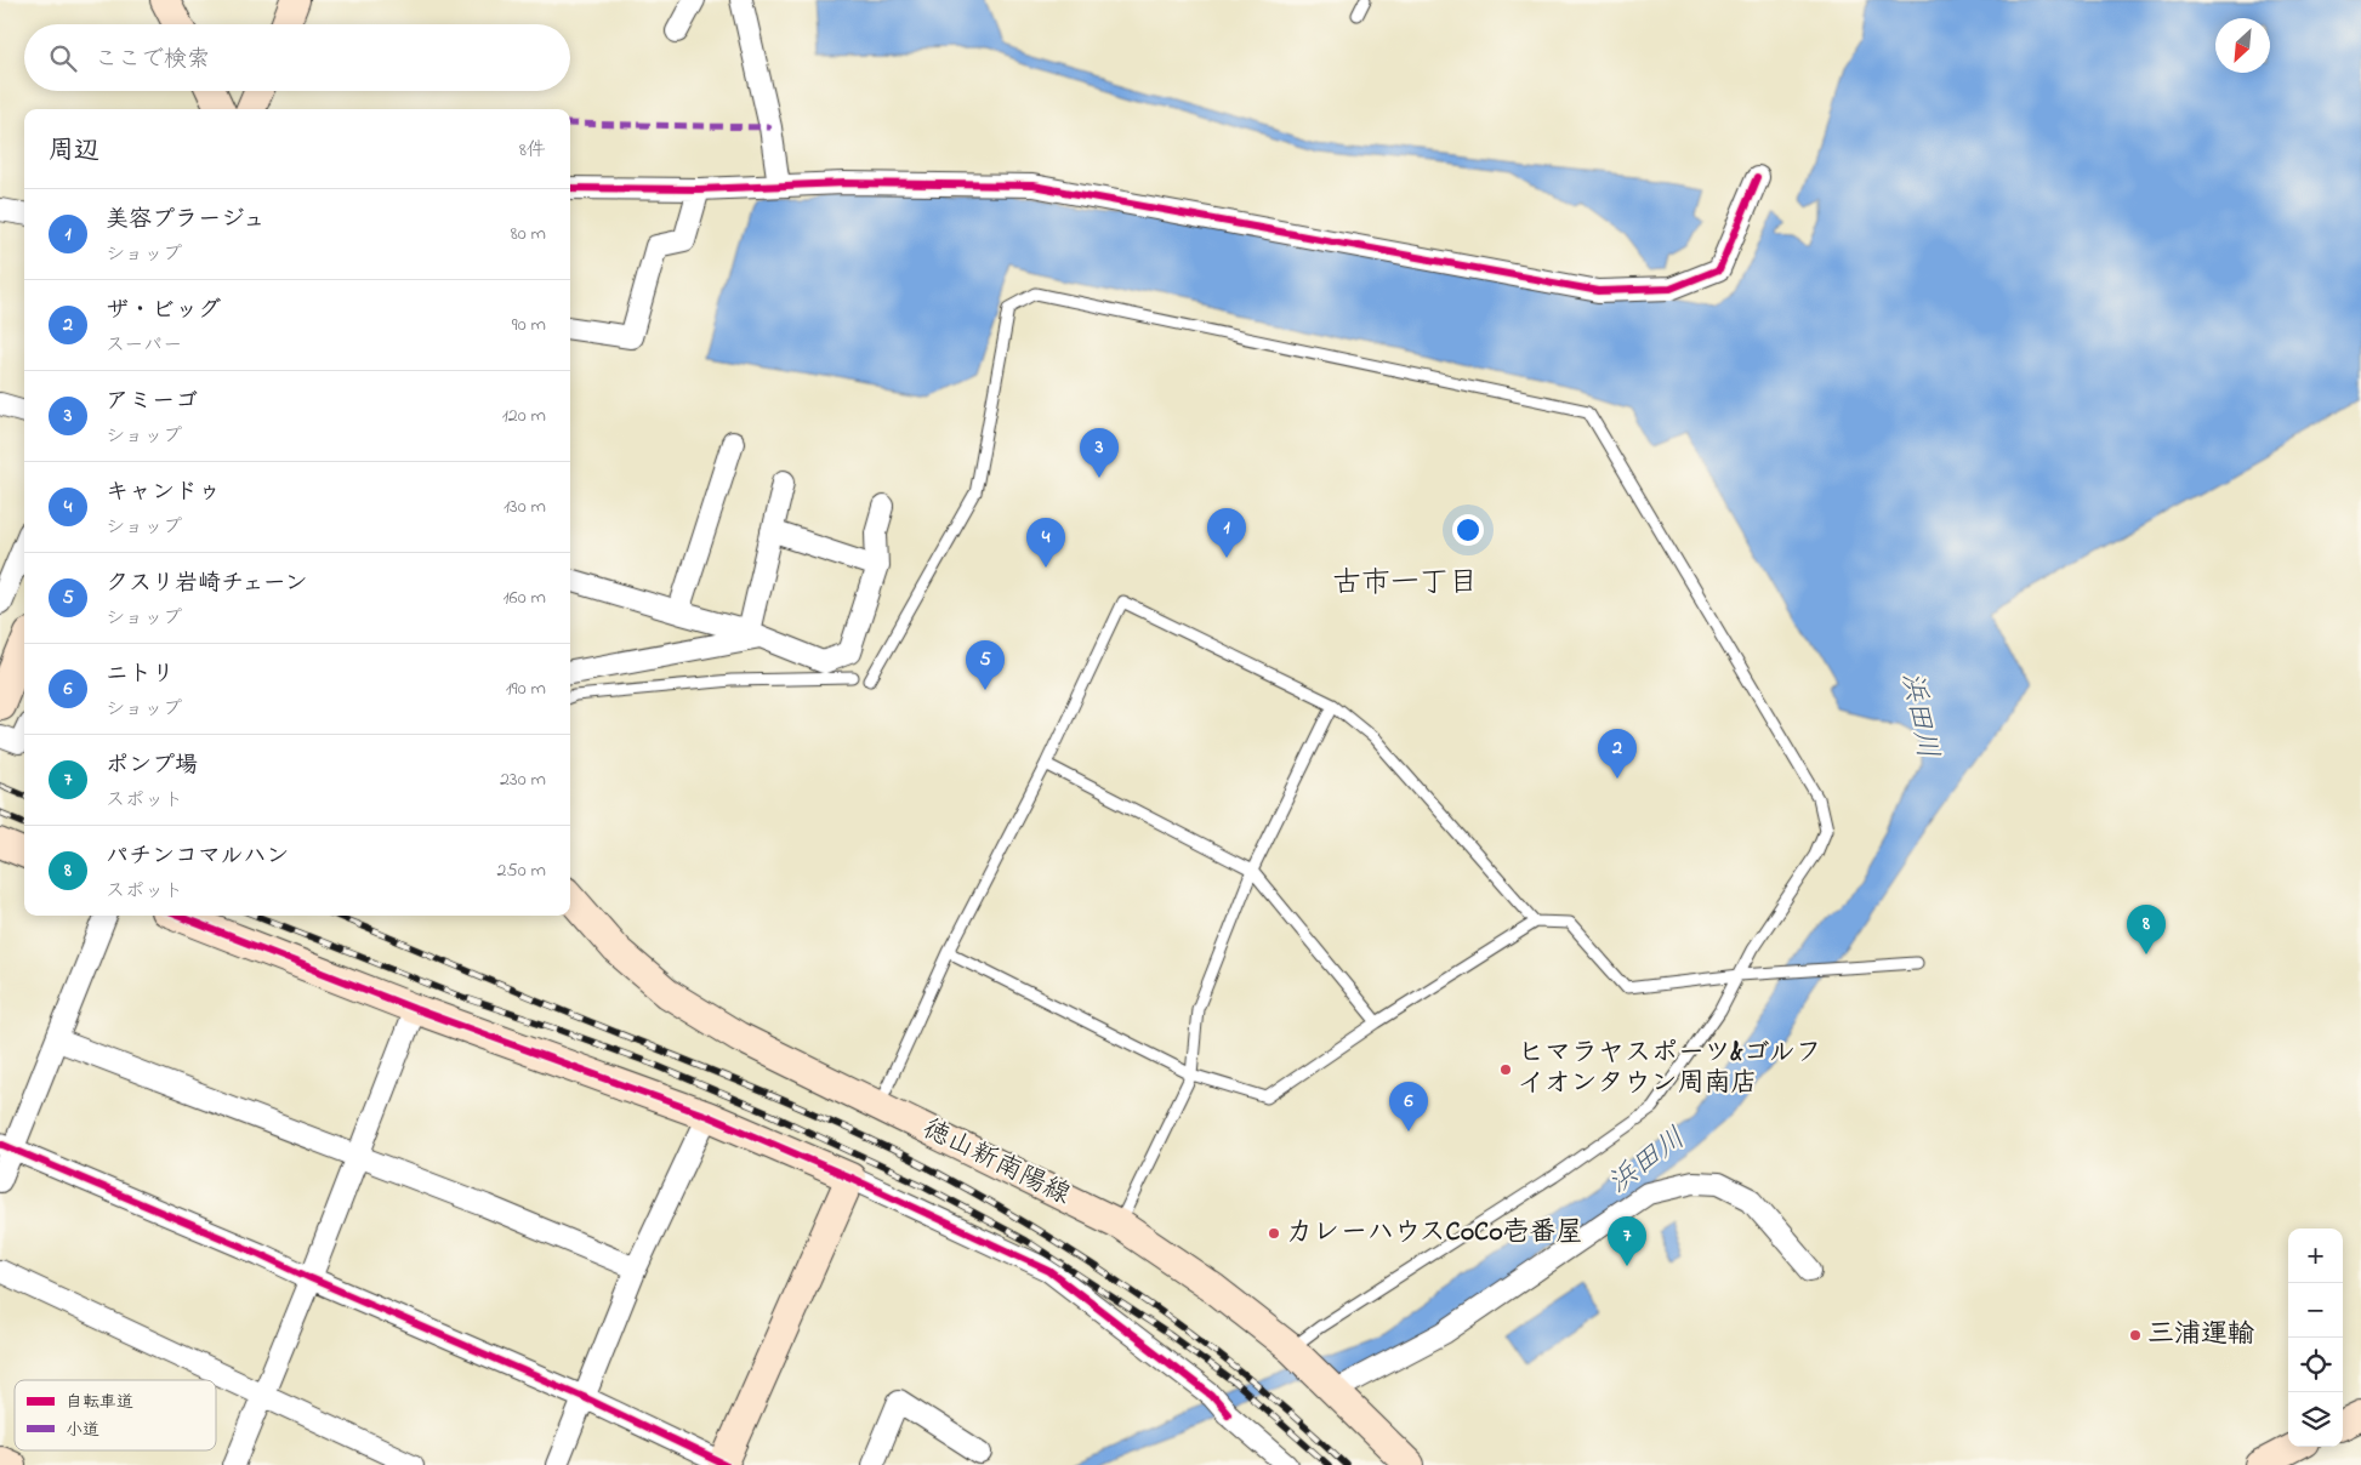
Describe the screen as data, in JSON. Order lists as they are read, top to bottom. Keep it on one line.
{"streets":{"street":["徳山新南陽線"]},"districts":["古市一丁目"],"water":["浜田川"],"places":["ヒマラヤスポーツ&ゴルフ イオンタウン周南店","カレーハウスCoCo壱番屋","三浦運輸"],"legend":["自転車道","小道"],"north":"bottom left","page":{"search":"ここで検索","heading":["周辺","8件"],"list":[{"mark":"1","name":"美容プラージュ","note":"ショップ","value":"80 m"},{"mark":"2","name":"ザ・ビッグ","note":"スーパー","value":"90 m"},{"mark":"3","name":"アミーゴ","note":"ショップ","value":"120 m"},{"mark":"4","name":"キャンドゥ","note":"ショップ","value":"130 m"},{"mark":"5","name":"クスリ岩崎チェーン","note":"ショップ","value":"160 m"},{"mark":"6","name":"ニトリ","note":"ショップ","value":"190 m"},{"mark":"7","name":"ポンプ場","note":"スポット","value":"230 m"},{"mark":"8","name":"パチンコマルハン","note":"スポット","value":"250 m"}],"pins":["3","1","4","5","2","8","6","7"],"map_buttons":["+","−"]}}
